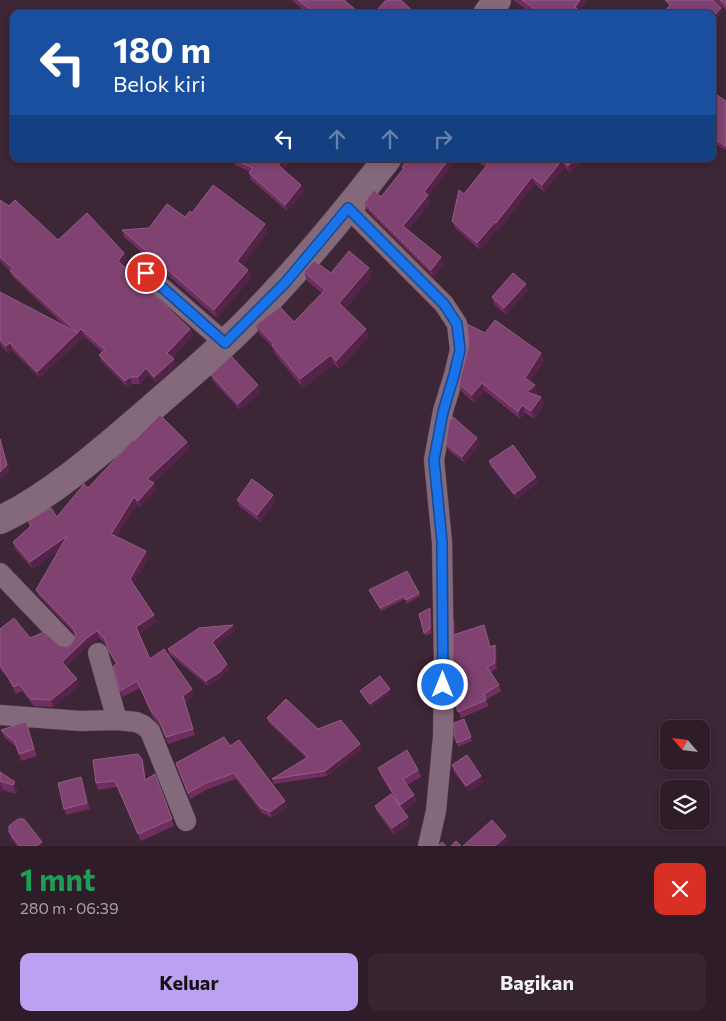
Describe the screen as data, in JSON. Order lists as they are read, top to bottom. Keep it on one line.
{"north":"top left","page":{"turn":["180 m","Belok kiri"],"heading":["1 mnt","280 m · 06:39"],"buttons":["Keluar","Bagikan"]}}
